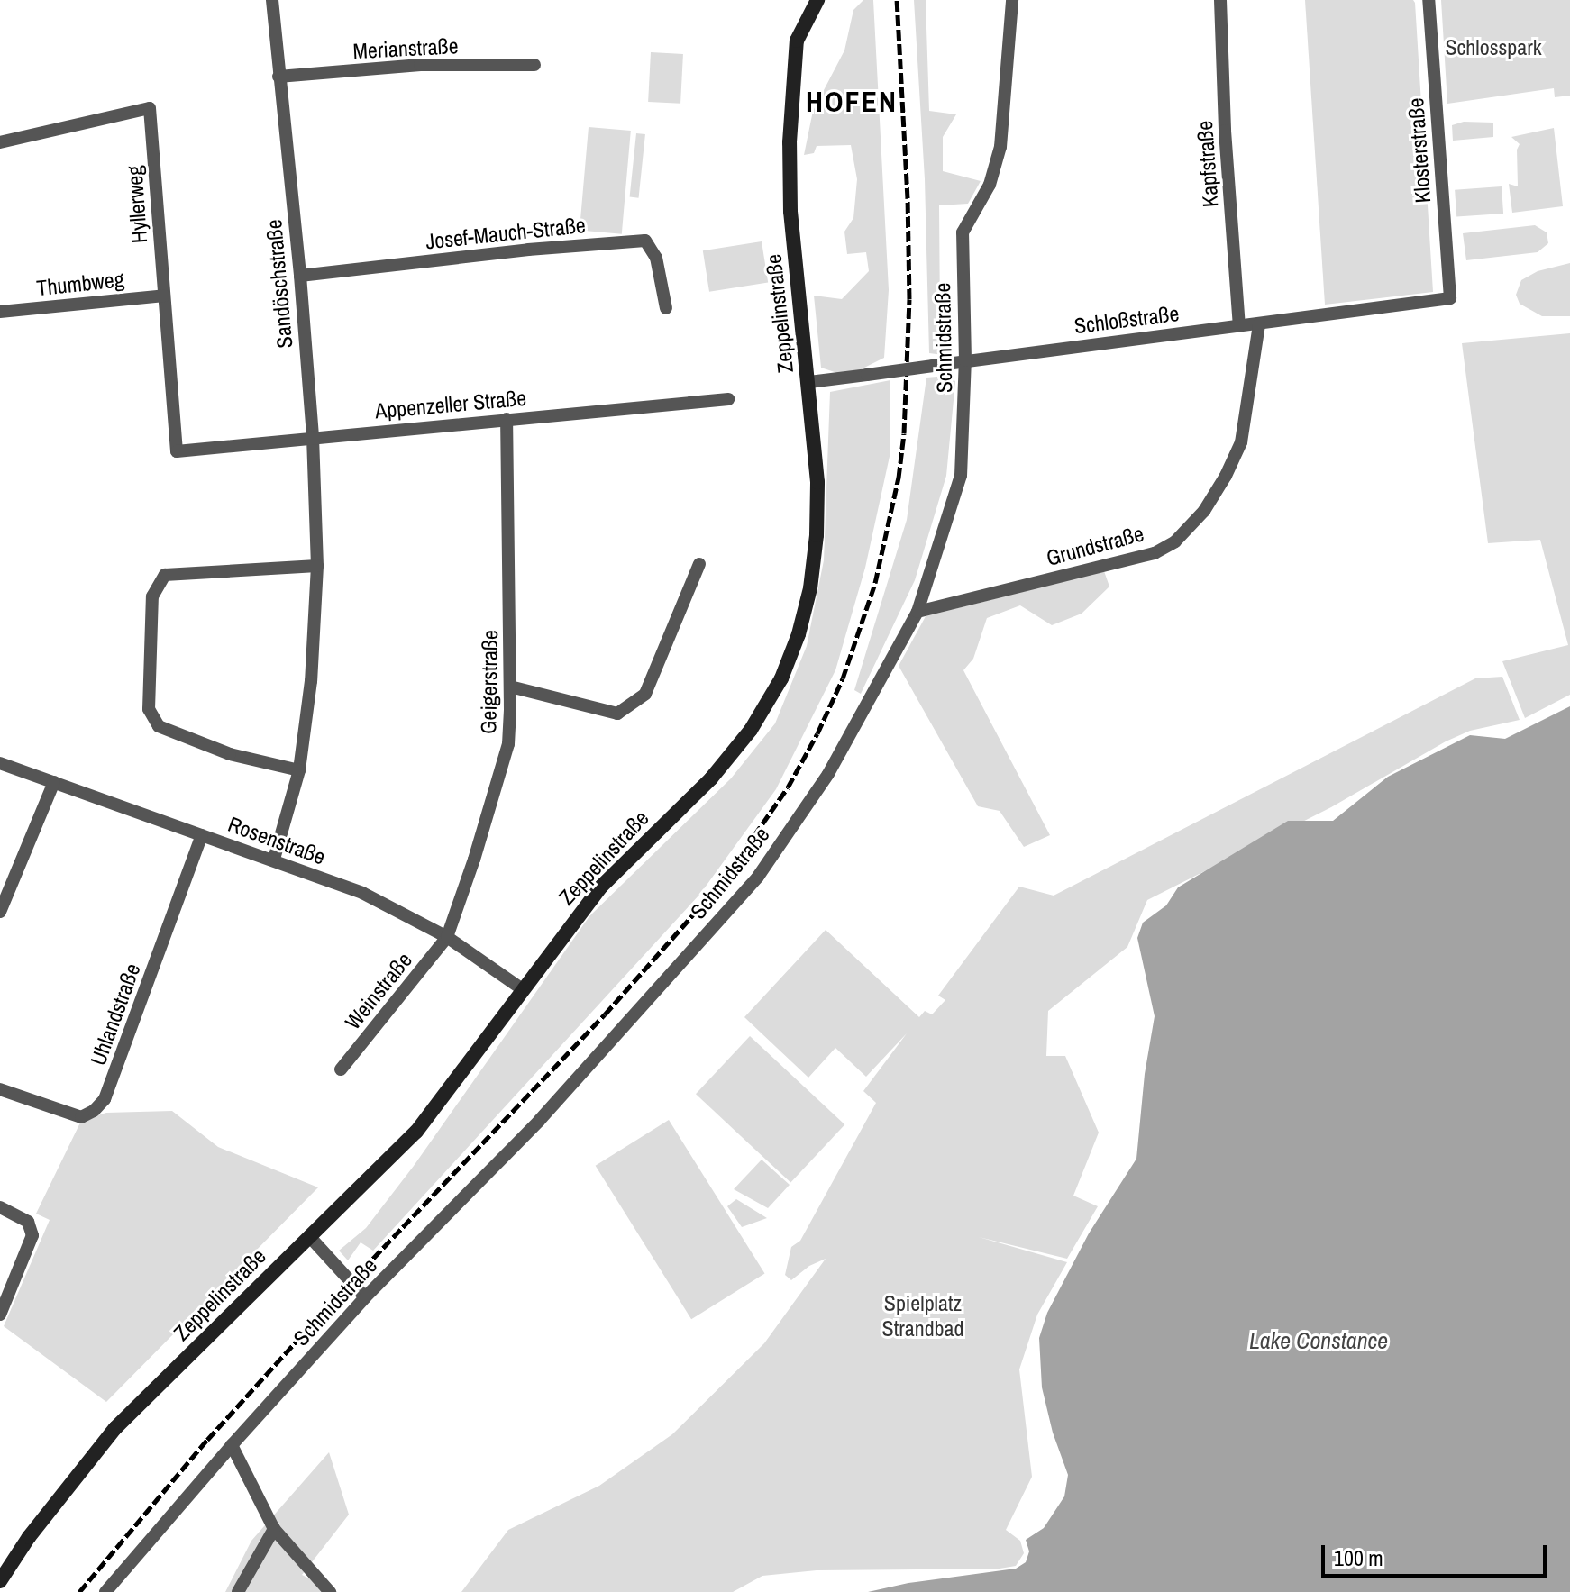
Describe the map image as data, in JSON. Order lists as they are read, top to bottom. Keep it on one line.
{"streets":{"main road":["Zeppelinstraße"],"street":["Merianstraße","Klosterstraße","Kapfstraße","Hyllerweg","Josef-Mauch-Straße","Thumbweg","Sandöschstraße","Schloßstraße","Schmidstraße","Appenzeller Straße","Grundstraße","Geigerstraße","Rosenstraße","Weinstraße","Uhlandstraße"]},"crossings":[["Merianstraße","Sandöschstraße"],["Klosterstraße","Schloßstraße"],["Kapfstraße","Schloßstraße"],["Hyllerweg","Thumbweg"],["Hyllerweg","Appenzeller Straße"],["Josef-Mauch-Straße","Sandöschstraße"],["Sandöschstraße","Appenzeller Straße"],["Sandöschstraße","Rosenstraße"],["Zeppelinstraße","Schloßstraße"],["Zeppelinstraße","Rosenstraße"],["Schloßstraße","Schmidstraße"],["Schloßstraße","Grundstraße"],["Schmidstraße","Grundstraße"],["Appenzeller Straße","Geigerstraße"],["Geigerstraße","Rosenstraße"],["Geigerstraße","Weinstraße"],["Rosenstraße","Weinstraße"],["Rosenstraße","Uhlandstraße"]],"districts":["HOFEN"],"water":["Lake Constance"],"parks":["Schlosspark","Spielplatz Strandbad"],"scale_bar":"100 m"}
